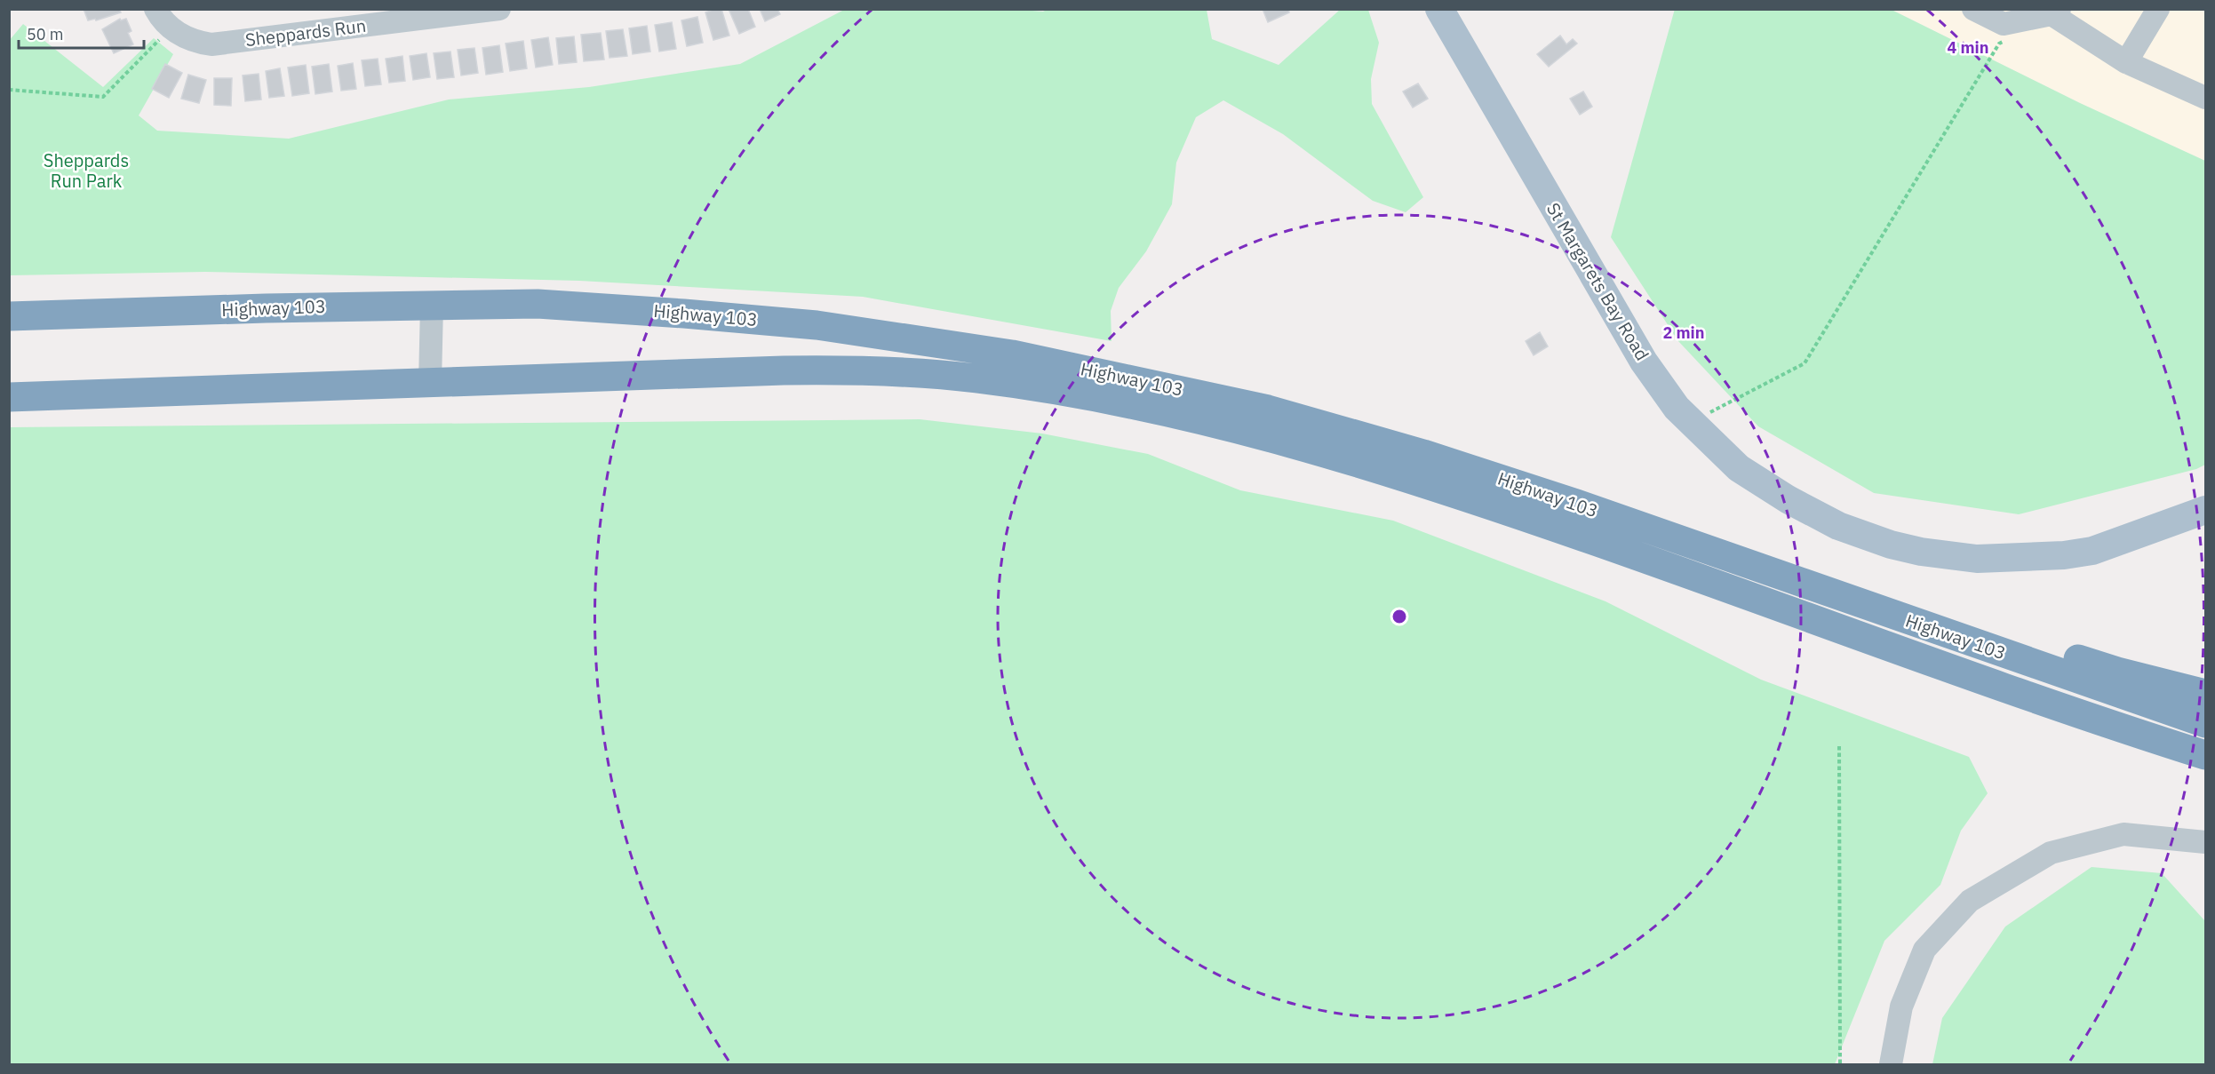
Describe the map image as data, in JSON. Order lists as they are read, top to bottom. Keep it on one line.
{"streets":{"highway":["Highway 103"],"main road":["St Margarets Bay Road"],"street":["Sheppards Run"]},"parks":["Sheppards Run Park"],"scale_bar":"50 m","rings":["4 min","2 min"]}
